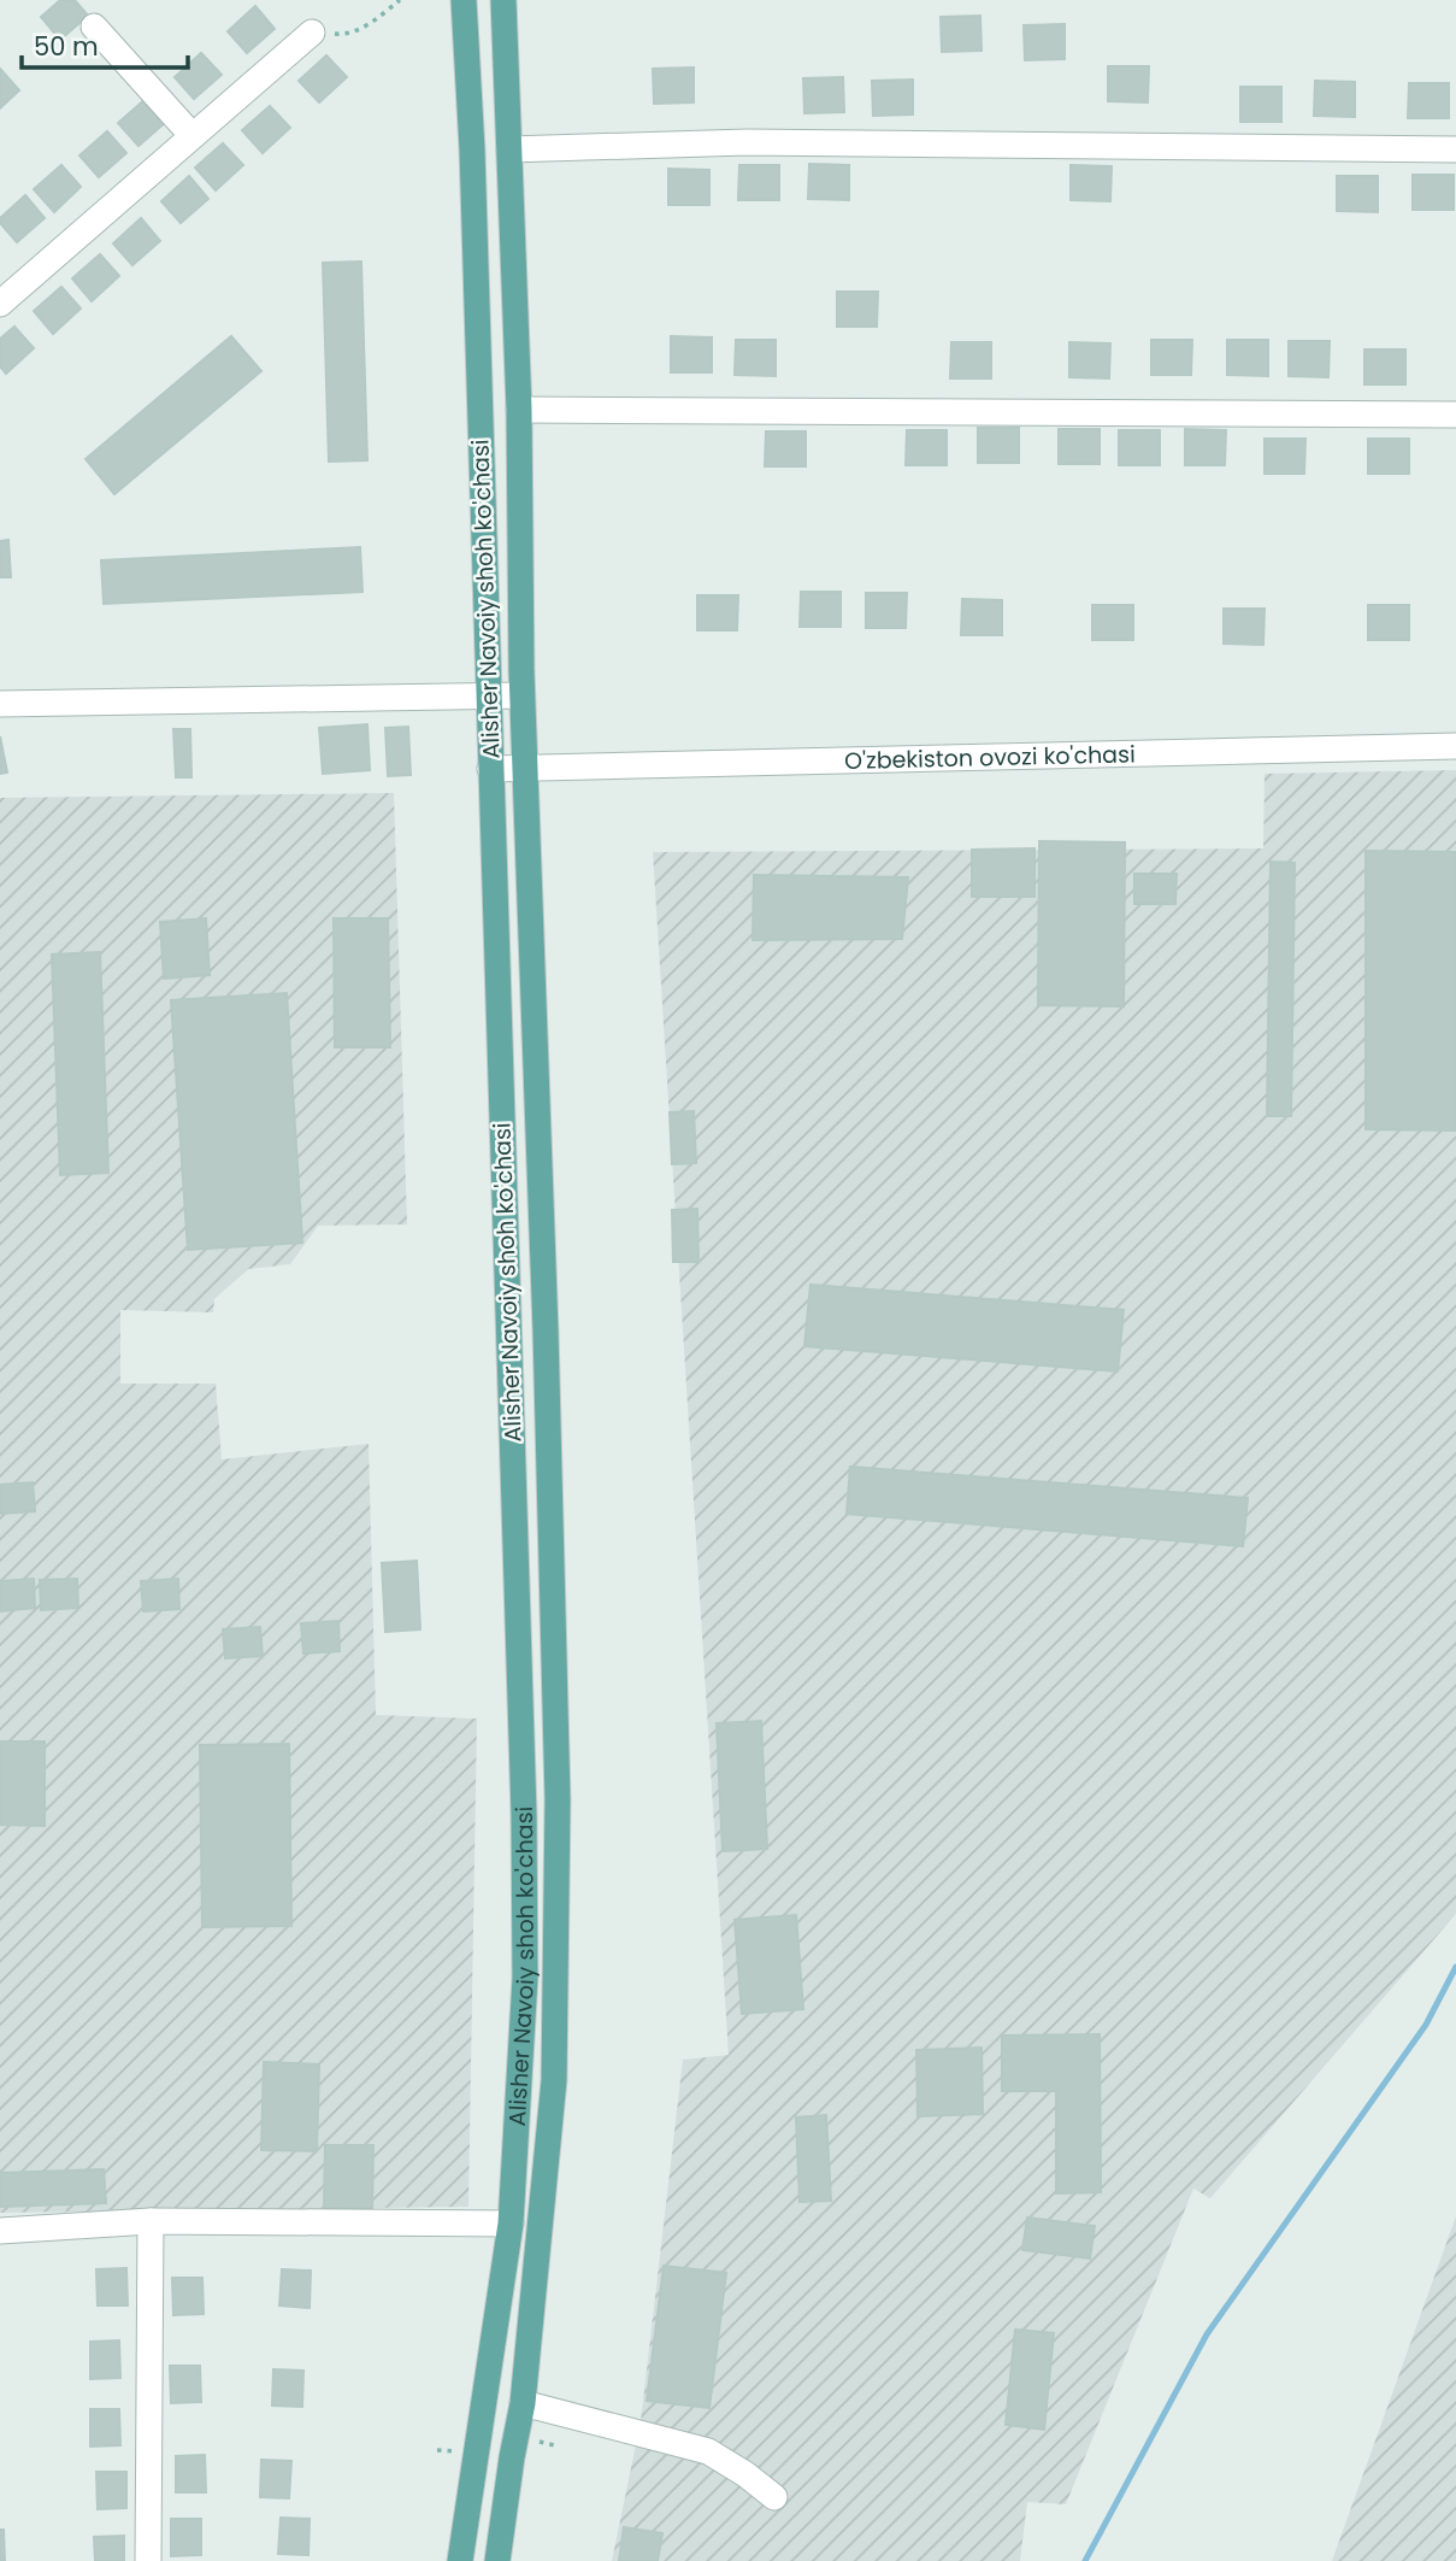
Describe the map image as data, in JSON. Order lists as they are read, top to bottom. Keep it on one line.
{"streets":{"main road":["Alisher Navoiy shoh ko'chasi"],"street":["O'zbekiston ovozi ko'chasi"]},"crossings":[["Alisher Navoiy shoh ko'chasi","O'zbekiston ovozi ko'chasi"]],"scale_bar":"50 m"}
